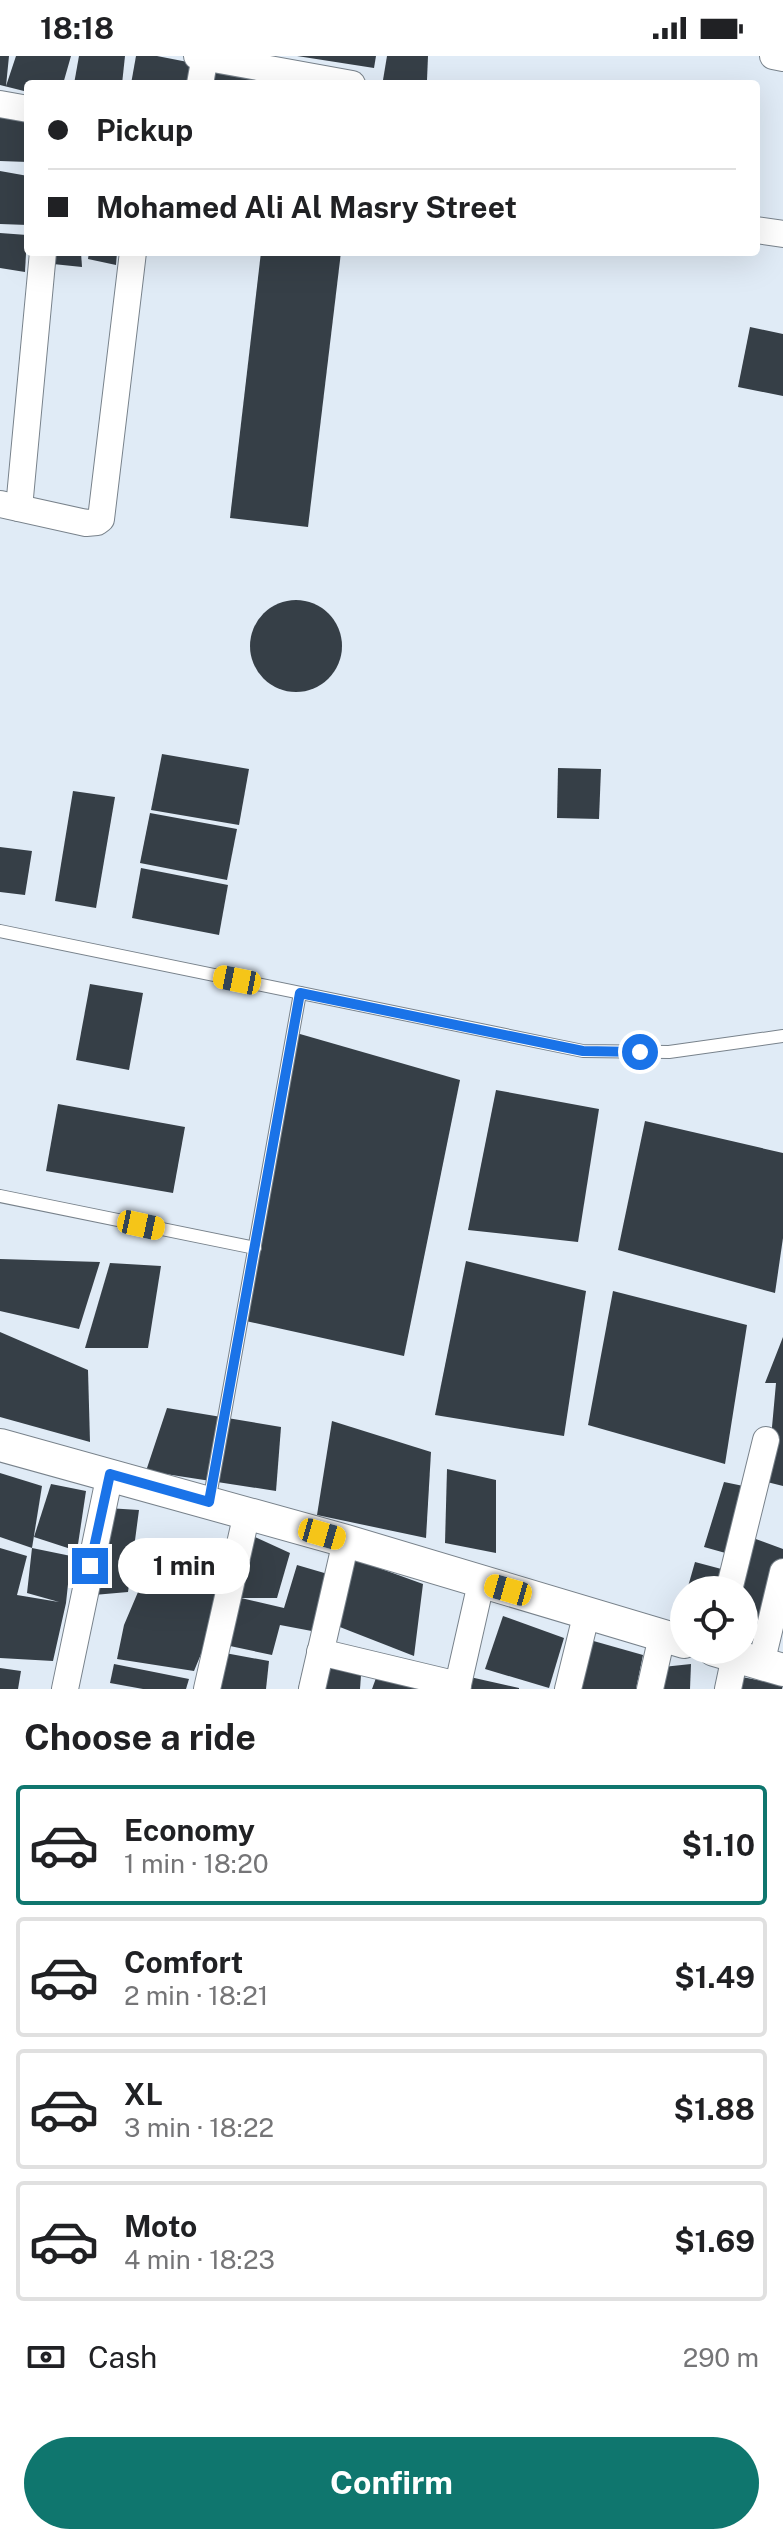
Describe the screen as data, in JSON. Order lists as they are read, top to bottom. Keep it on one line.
{"page":{"status":"18:18","banner":["Pickup","Mohamed Ali Al Masry Street"],"bubble":"1 min","heading":"Choose a ride","list":[{"name":"Economy","note":"1 min · 18:20","value":"$1.10"},{"name":"Comfort","note":"2 min · 18:21","value":"$1.49"},{"name":"XL","note":"3 min · 18:22","value":"$1.88"},{"name":"Moto","note":"4 min · 18:23","value":"$1.69"}],"pay":["Cash","290 m"],"buttons":"Confirm"}}
